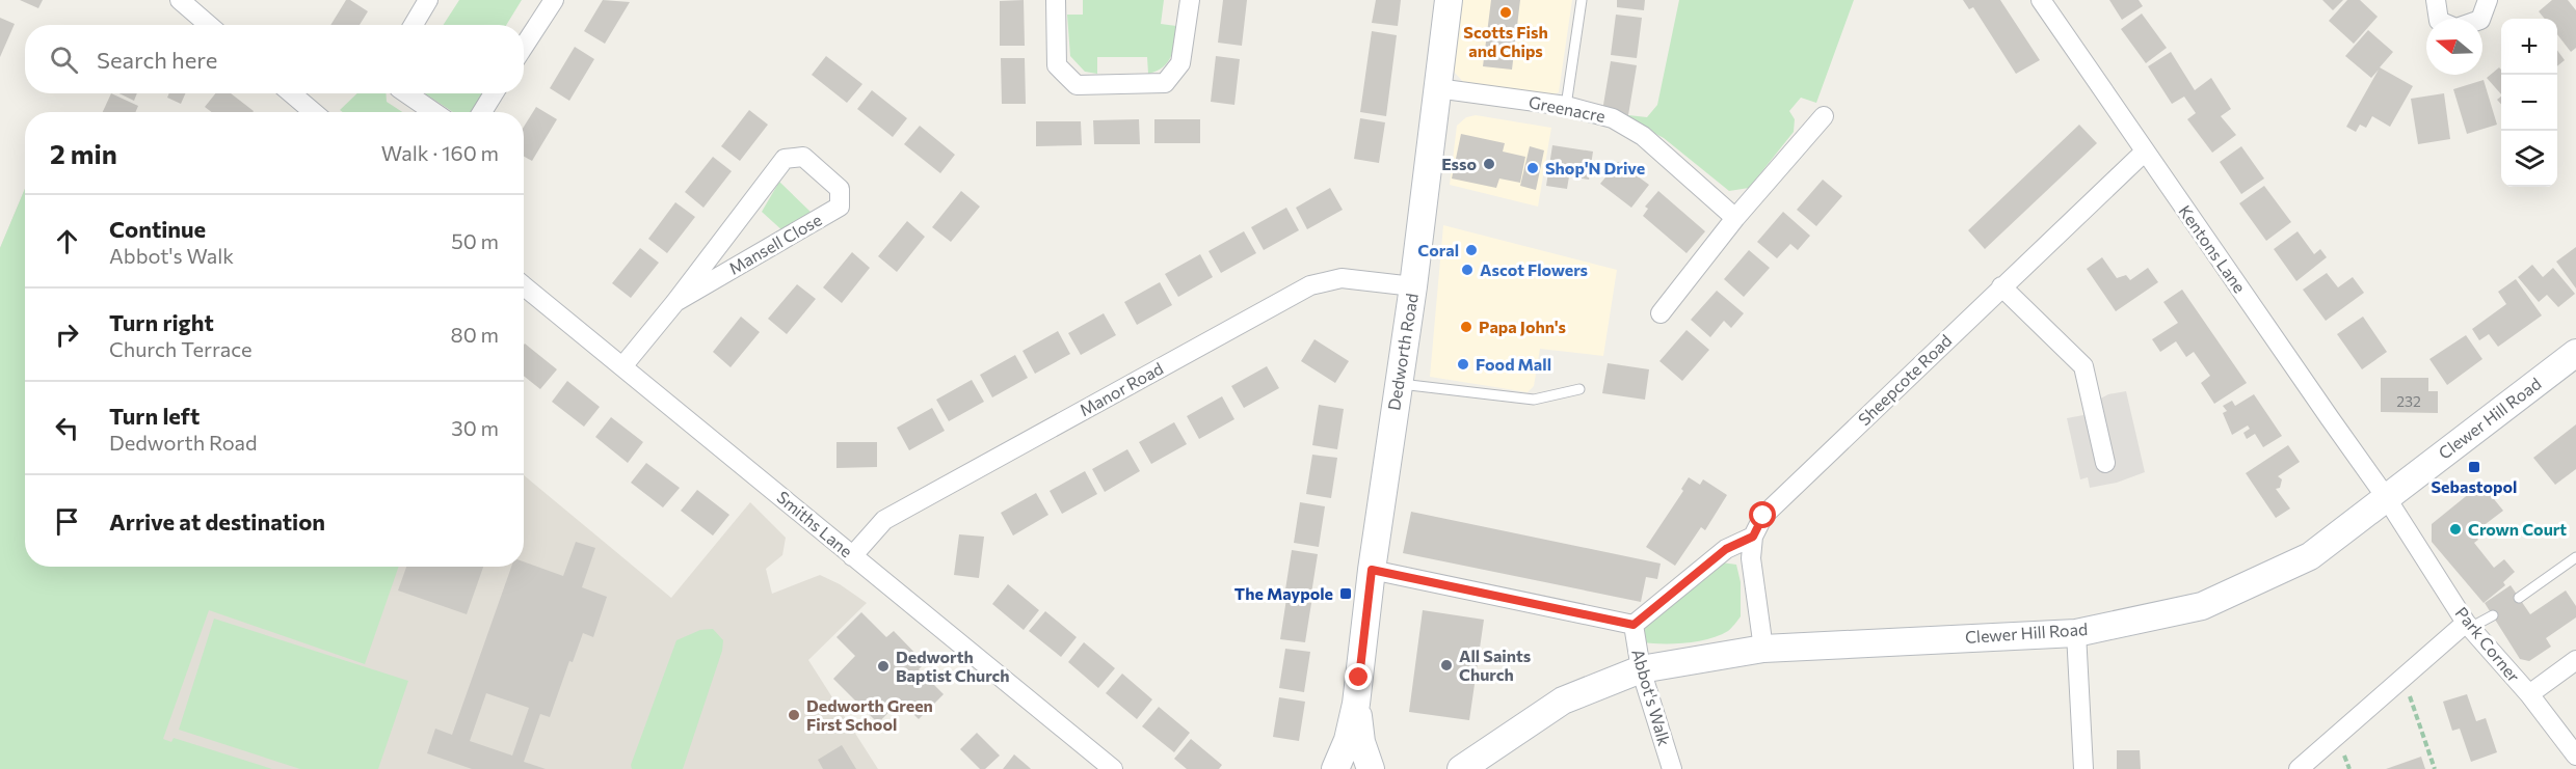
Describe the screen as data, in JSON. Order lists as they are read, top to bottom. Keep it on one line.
{"streets":{"street":["Greenacre","Mansell Close","Kentons Lane","Dedworth Road","Sheepcote Road","Manor Road","Clewer Hill Road","Smiths Lane","Park Corner","Abbot's Walk"]},"crossings":[["Greenacre","Dedworth Road"],["Mansell Close","Smiths Lane"],["Kentons Lane","Sheepcote Road"],["Kentons Lane","Clewer Hill Road"],["Kentons Lane","Park Corner"],["Dedworth Road","Manor Road"],["Sheepcote Road","Clewer Hill Road"],["Sheepcote Road","Abbot's Walk"],["Manor Road","Smiths Lane"],["Clewer Hill Road","Park Corner"],["Clewer Hill Road","Abbot's Walk"]],"places":{"other":["Scotts Fish and Chips","Esso","Shop'N Drive","Coral","Ascot Flowers","Papa John's","Food Mall","Crown Court","All Saints Church","Dedworth Baptist Church","Dedworth Green First School"],"transit":["Sebastopol","The Maypole"]},"house_numbers":["232"],"north":"left","page":{"map_buttons":["+","−"],"search":"Search here","heading":["2 min","Walk · 160 m"],"list":[["Continue","Abbot's Walk","50 m"],["Turn right","Church Terrace","80 m"],["Turn left","Dedworth Road","30 m"],"Arrive at destination"]}}
